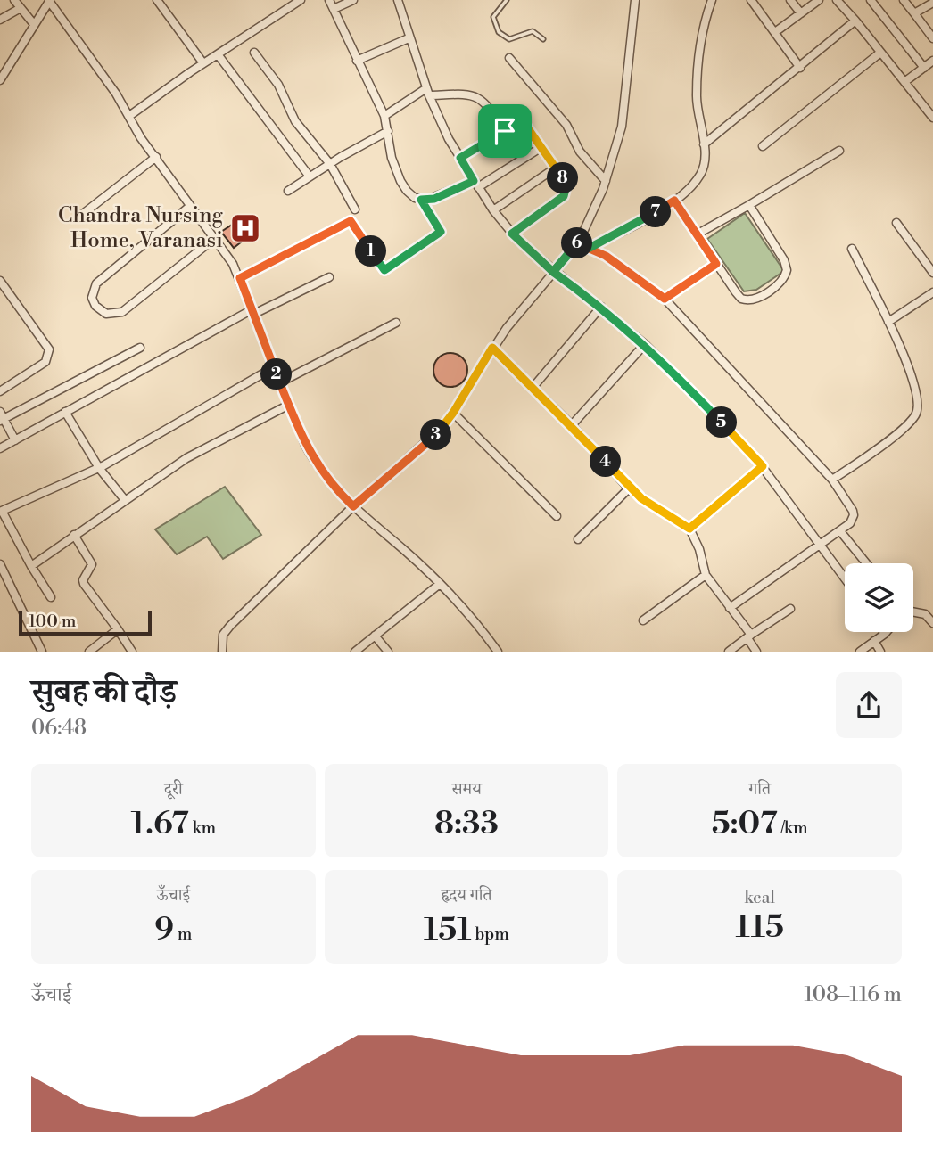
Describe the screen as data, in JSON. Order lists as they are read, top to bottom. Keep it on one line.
{"places":{"hospital":["Chandra Nursing Home, Varanasi"]},"scale_bar":"100 m","page":{"pins":["8","7","6","1","2","5","3","4"],"scale":"100 m","heading":["सुबह की दौड़","06:48"],"stats":[["दूरी","1.67 km"],["समय","8:33"],["गति","5:07 /km"],["ऊँचाई","9 m"],["हृदय गति","151 bpm"],["kcal","115"]],"chart":["ऊँचाई","108–116 m"]}}
